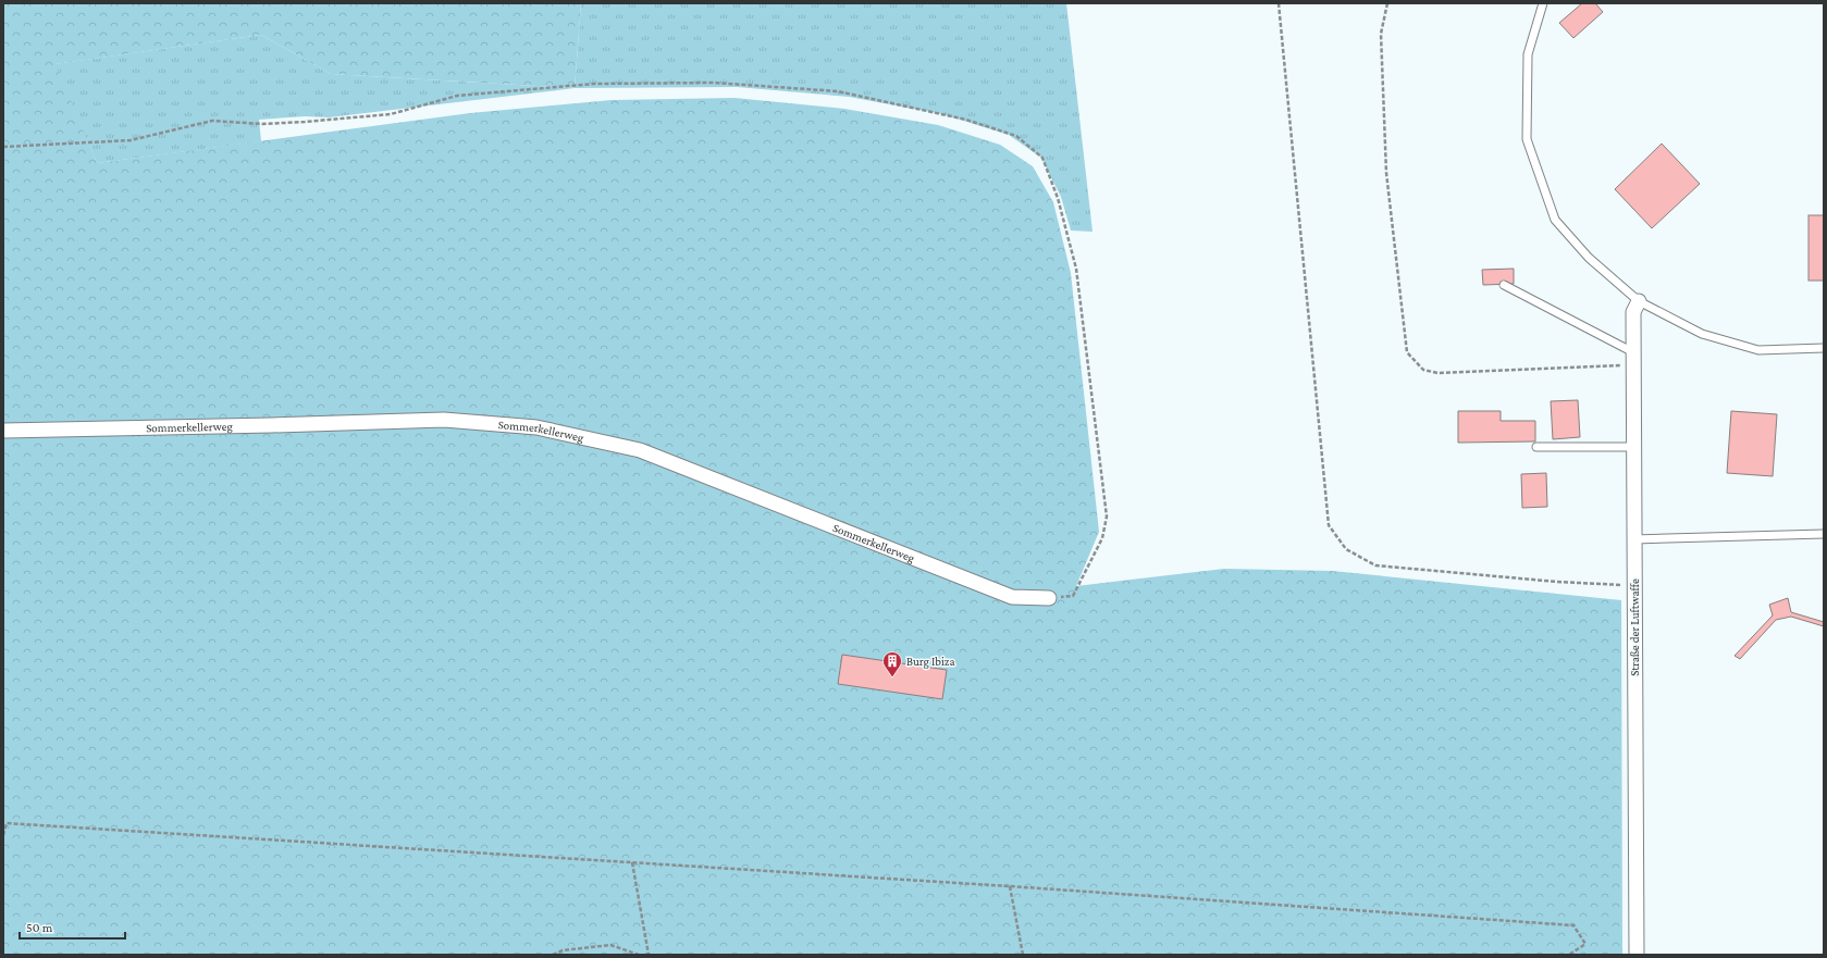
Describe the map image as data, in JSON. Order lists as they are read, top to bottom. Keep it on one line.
{"streets":{"street":["Sommerkellerweg","Straße der Luftwaffe"]},"places":{"building":["Burg Ibiza"]},"scale_bar":"50 m"}
